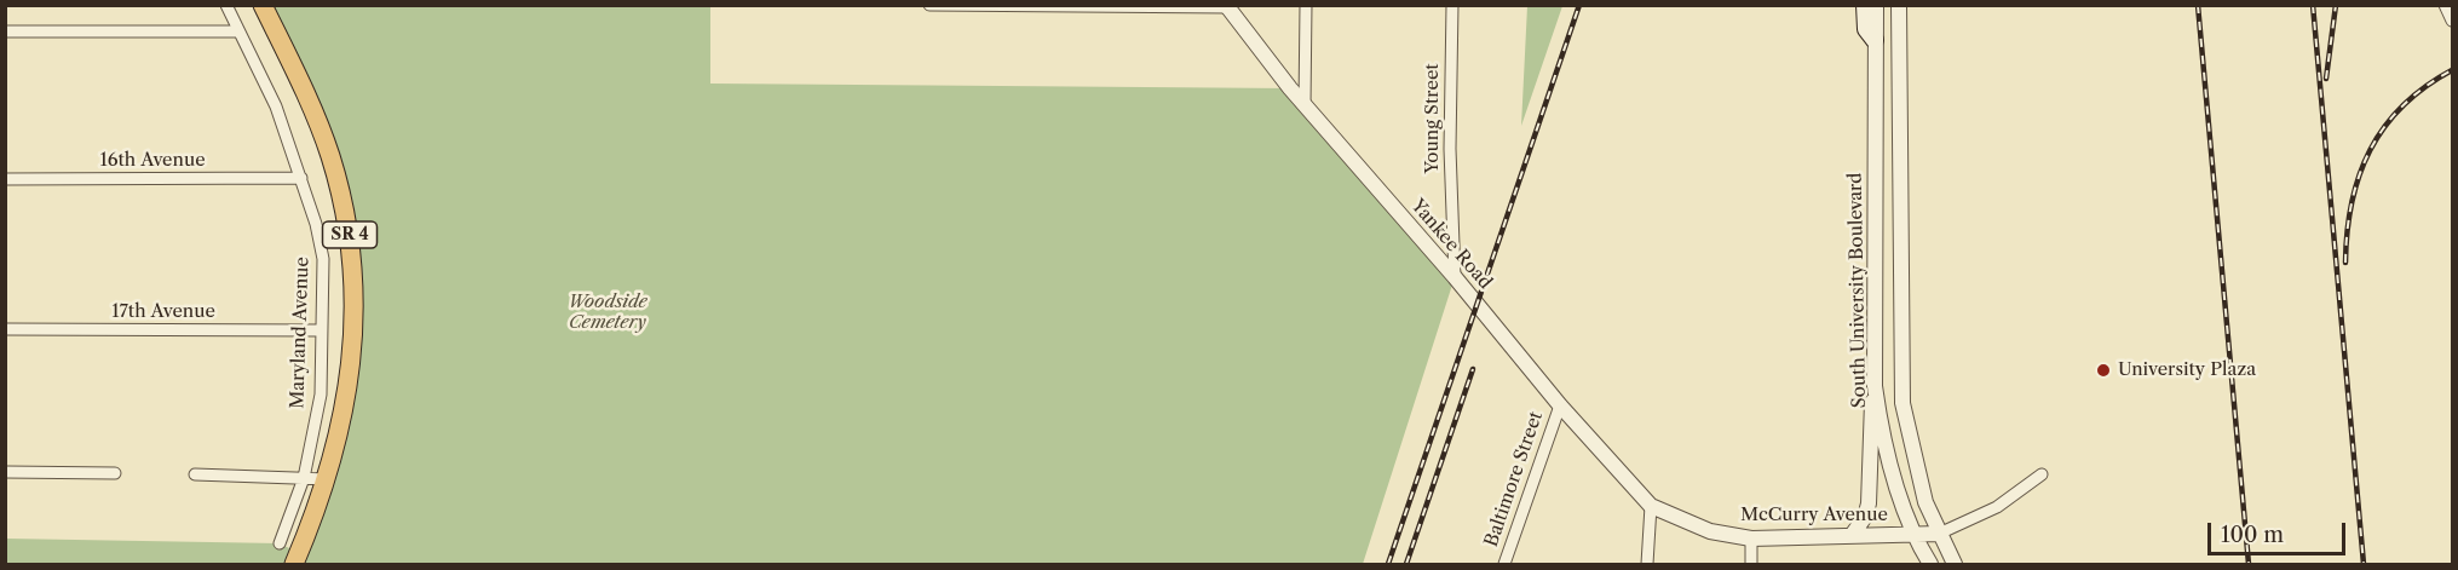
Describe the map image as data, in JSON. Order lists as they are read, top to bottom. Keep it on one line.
{"streets":{"main road":["SR 4"],"street":["Young Street","16th Avenue","Yankee Road","South University Boulevard","17th Avenue","Maryland Avenue","Baltimore Street","McCurry Avenue"]},"crossings":[["Young Street","Yankee Road"],["16th Avenue","Maryland Avenue"],["Yankee Road","Baltimore Street"],["Yankee Road","McCurry Avenue"],["South University Boulevard","McCurry Avenue"],["17th Avenue","Maryland Avenue"]],"parks":["Woodside Cemetery"],"places":["University Plaza"],"scale_bar":"100 m"}
